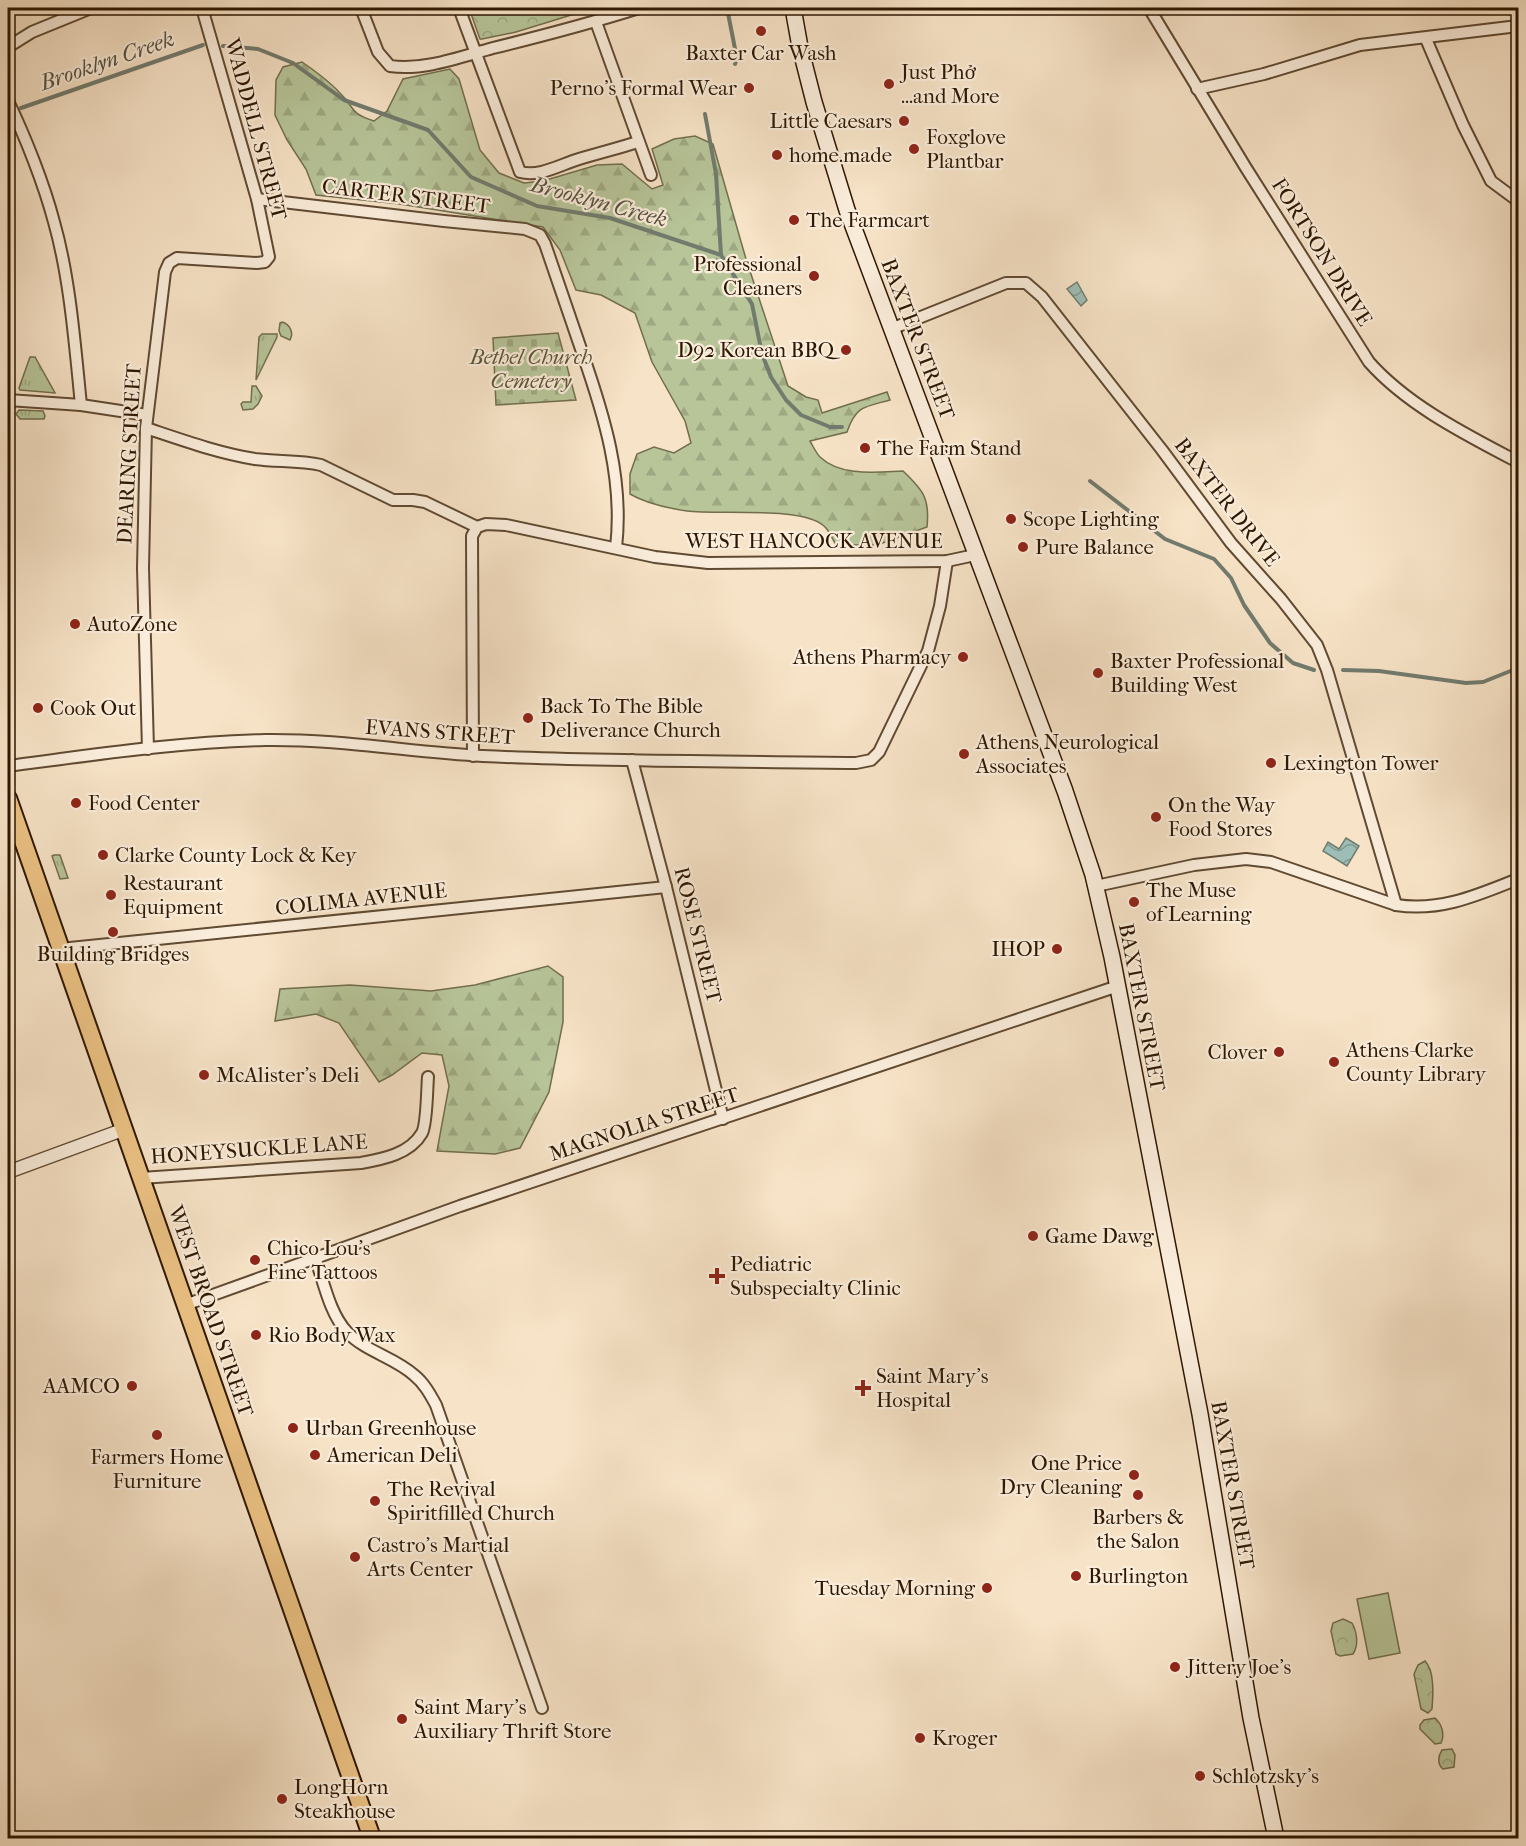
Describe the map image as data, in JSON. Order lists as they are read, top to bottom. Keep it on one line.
{"streets":{"main road":["BAXTER STREET","WEST BROAD STREET"],"street":["WADDELL STREET","CARTER STREET","FORTSON DRIVE","DEARING STREET","BAXTER DRIVE","WEST HANCOCK AVENUE","EVANS STREET","COLIMA AVENUE","ROSE STREET","MAGNOLIA STREET","HONEYSUCKLE LANE"]},"crossings":[["WADDELL STREET","CARTER STREET"],["WADDELL STREET","DEARING STREET"],["CARTER STREET","WEST HANCOCK AVENUE"],["BAXTER STREET","BAXTER DRIVE"],["BAXTER STREET","WEST HANCOCK AVENUE"],["BAXTER STREET","MAGNOLIA STREET"],["DEARING STREET","EVANS STREET"],["WEST HANCOCK AVENUE","EVANS STREET"],["EVANS STREET","ROSE STREET"],["COLIMA AVENUE","ROSE STREET"],["COLIMA AVENUE","WEST BROAD STREET"],["ROSE STREET","MAGNOLIA STREET"],["MAGNOLIA STREET","WEST BROAD STREET"],["HONEYSUCKLE LANE","WEST BROAD STREET"]],"water":["Brooklyn Creek"],"parks":["Bethel Church Cemetery"],"places":{"other":["Baxter Car Wash","Just Phở ...and More","Perno's Formal Wear","Little Caesars","Foxglove Plantbar","home.made","The Farmcart","Professional Cleaners","D92 Korean BBQ","The Farm Stand","Scope Lighting","Pure Balance","AutoZone","Athens Pharmacy","Baxter Professional Building West","Cook Out","Back To The Bible Deliverance Church","Athens Neurological Associates","Lexington Tower","Food Center","On the Way Food Stores","Clarke County Lock & Key","Restaurant Equipment","The Muse of Learning","Building Bridges","IHOP","Clover","Athens-Clarke County Library","McAlister's Deli","Game Dawg","Chico Lou's Fine Tattoos","Rio Body Wax","AAMCO","Urban Greenhouse","Farmers Home Furniture","American Deli","One Price Dry Cleaning","Barbers & the Salon","The Revival Spiritfilled Church","Castro's Martial Arts Center","Burlington","Tuesday Morning","Jittery Joe's","Saint Mary's Auxiliary Thrift Store","Kroger","Schlotzsky's","LongHorn Steakhouse"],"health":["Pediatric Subspecialty Clinic","Saint Mary's Hospital"]}}
